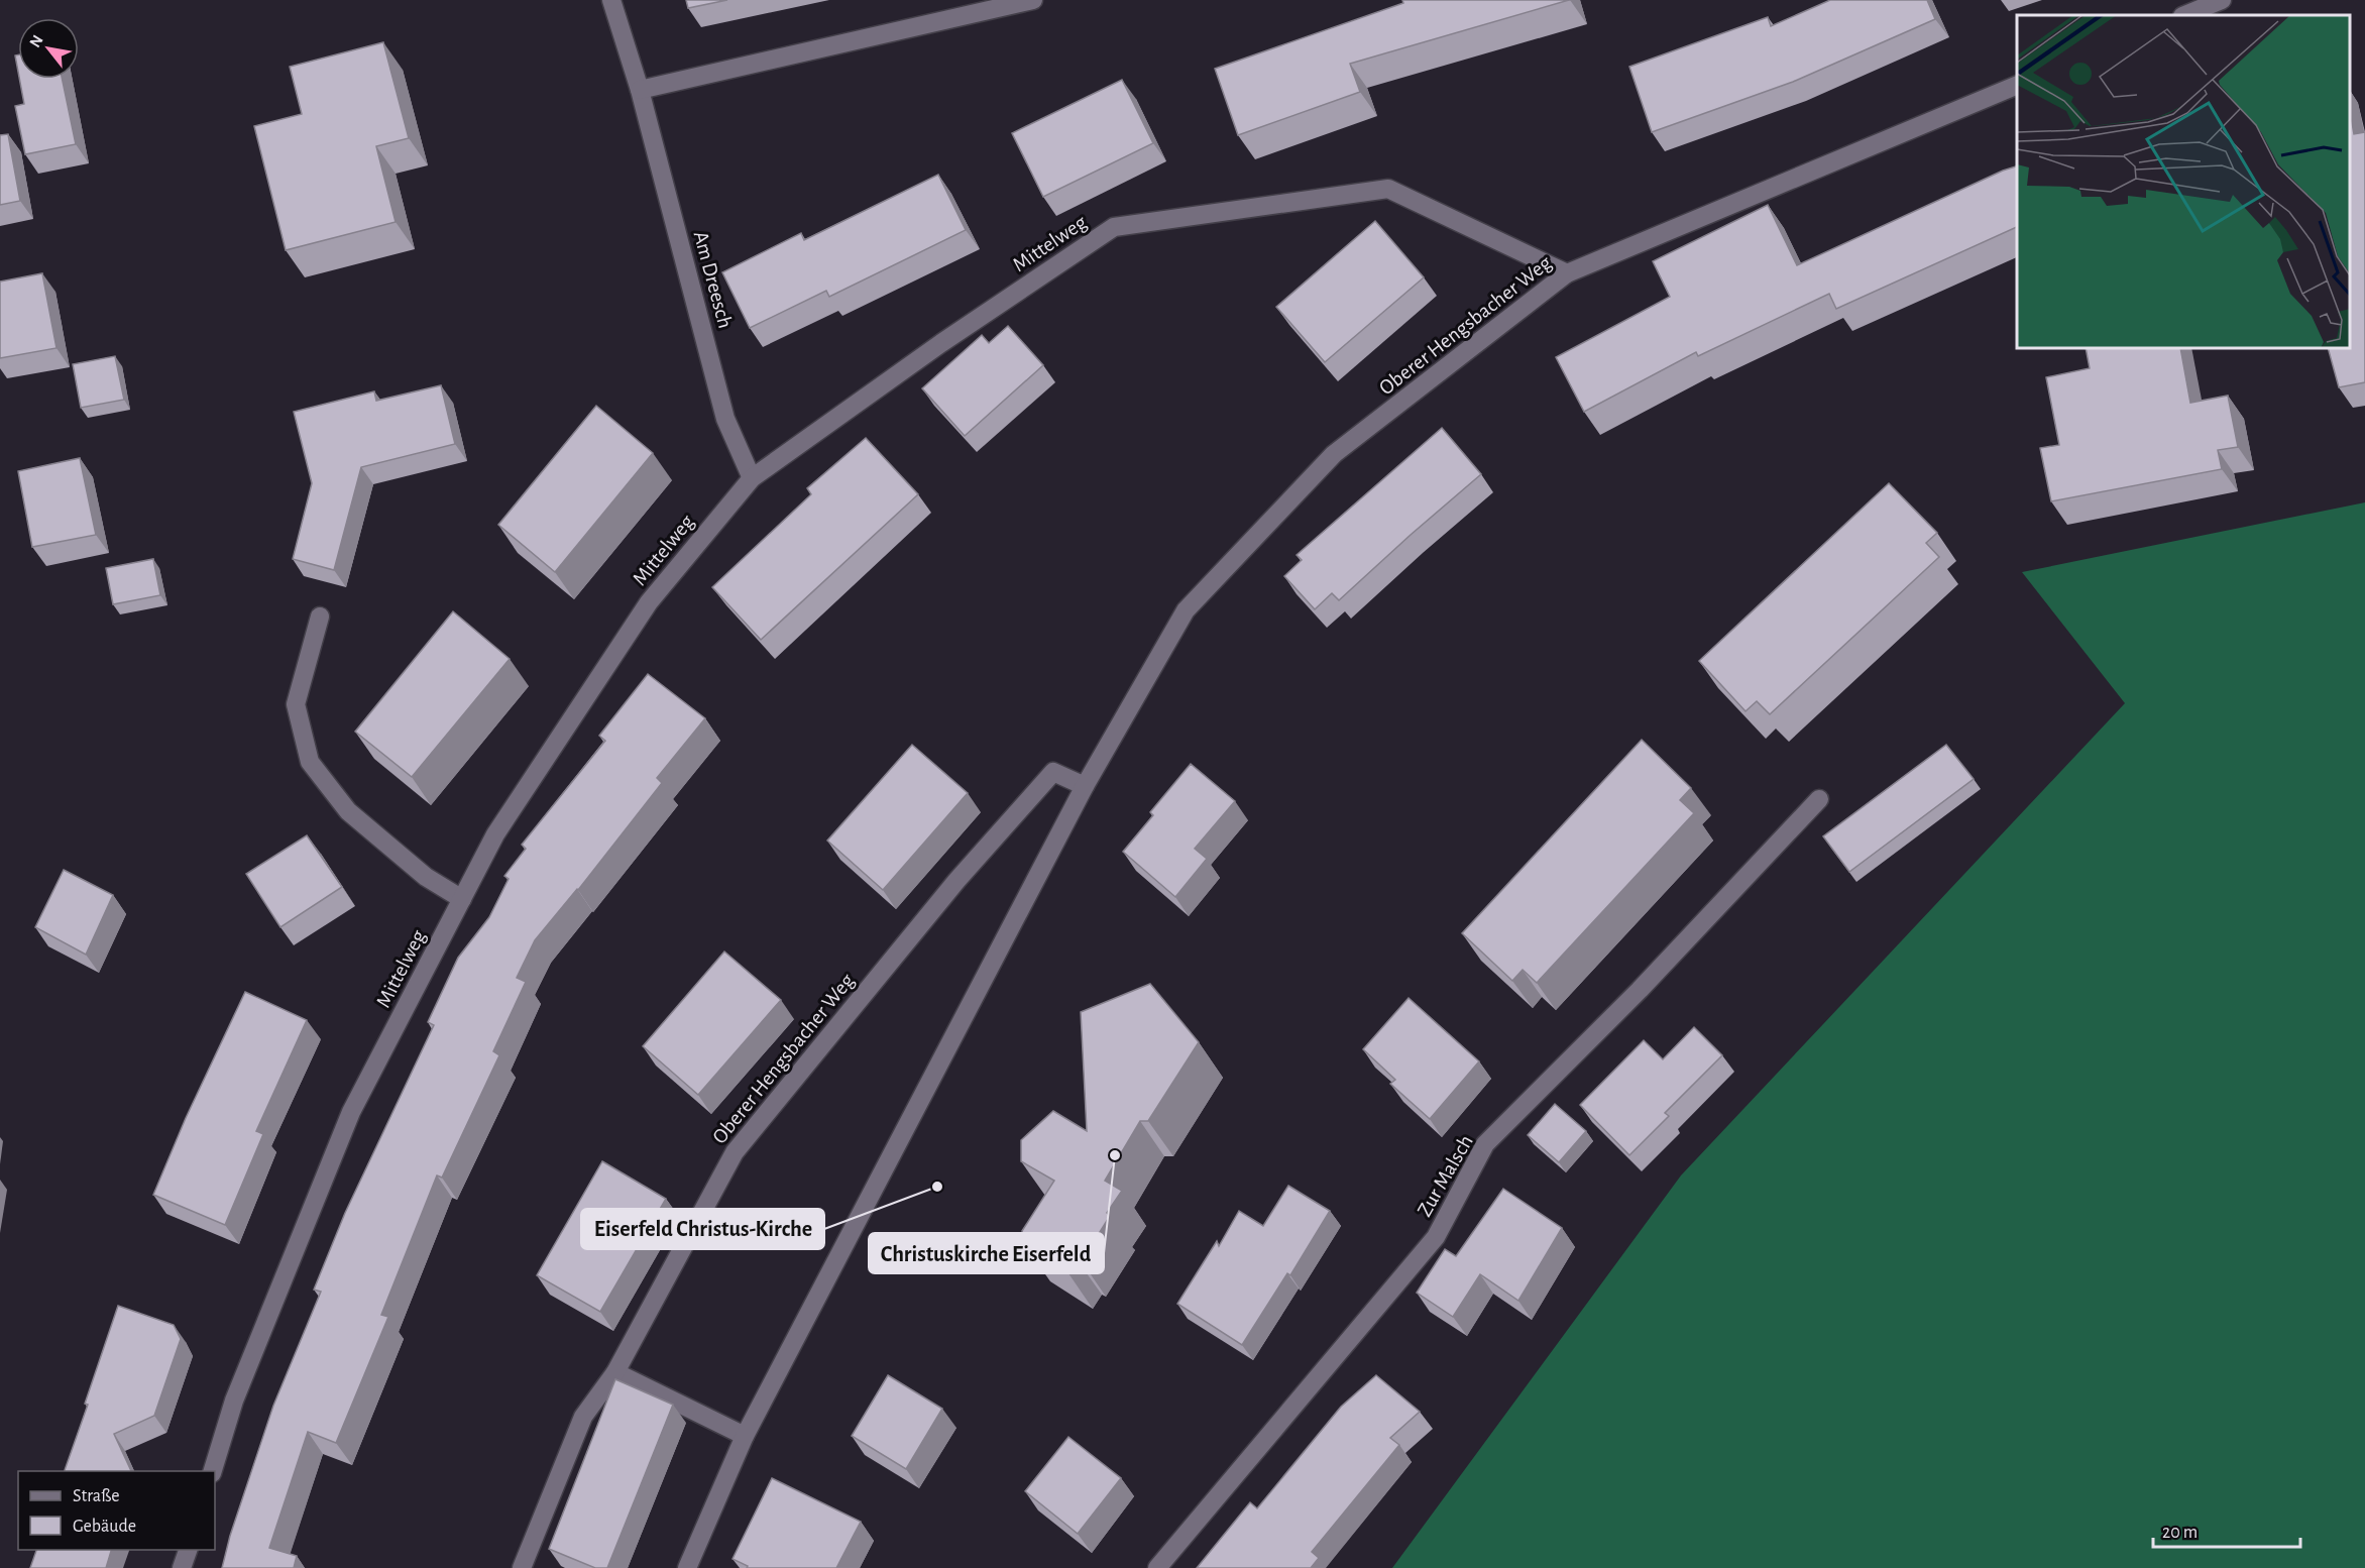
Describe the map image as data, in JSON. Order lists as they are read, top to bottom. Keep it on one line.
{"streets":{"street":["Mittelweg","Am Dreesch","Oberer Hengsbacher Weg","Zur Malsch"]},"crossings":[["Mittelweg","Am Dreesch"],["Mittelweg","Oberer Hengsbacher Weg"]],"places":["Christuskirche Eiserfeld","Eiserfeld Christus-Kirche"],"legend":["Straße","Gebäude"],"scale_bar":"20 m","north":"top left"}
